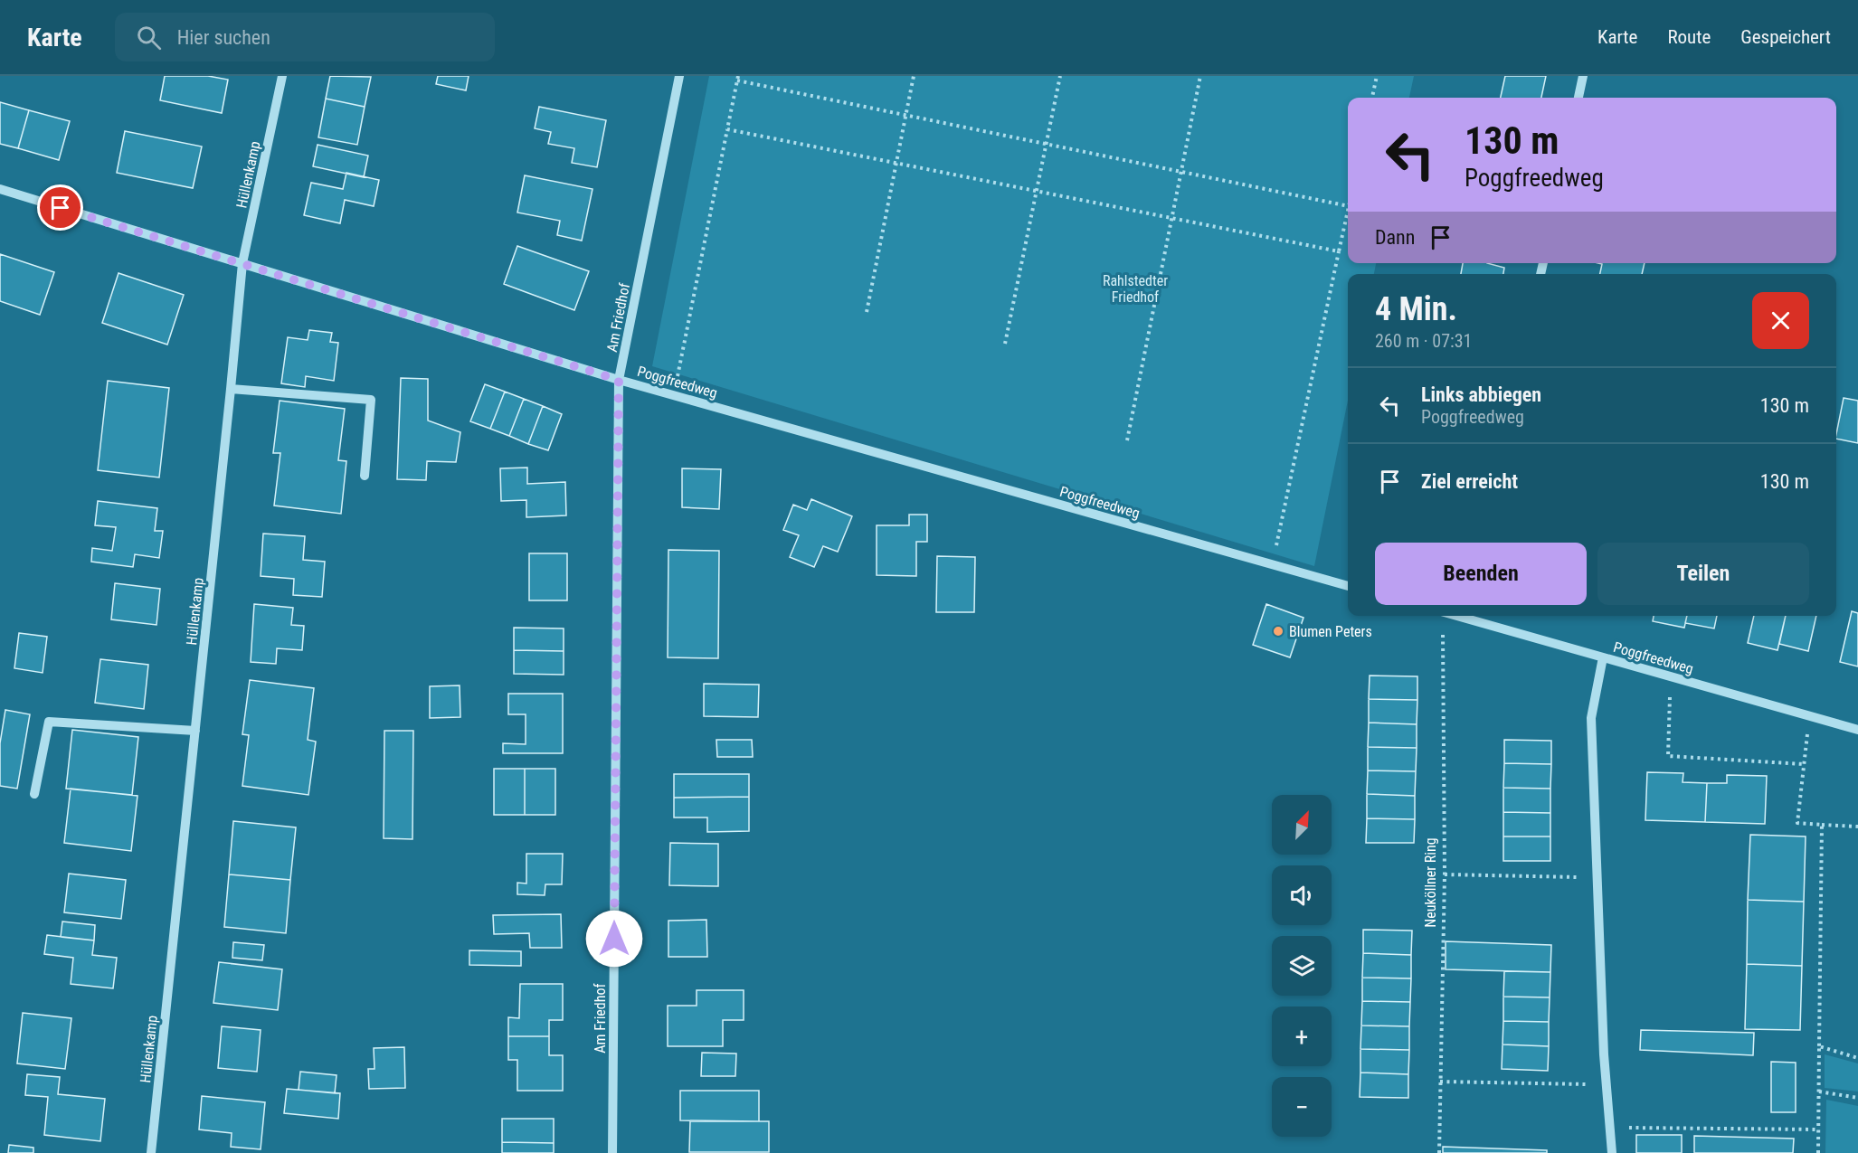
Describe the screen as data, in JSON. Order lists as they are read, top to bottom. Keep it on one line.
{"streets":{"street":["Hüllenkamp","Am Friedhof","Poggfreedweg"],"path":["Neuköllner Ring"]},"crossings":[["Hüllenkamp","Poggfreedweg"],["Am Friedhof","Poggfreedweg"]],"parks":["Rahlstedter Friedhof"],"places":["Blumen Peters"],"north":"top right","page":{"header":"Karte","search":"Hier suchen","nav":["Karte","Route","Gespeichert"],"turn":["130 m","Poggfreedweg"],"then":"Dann","heading":["4 Min.","260 m · 07:31"],"list":[{"name":"Links abbiegen","note":"Poggfreedweg","value":"130 m"},{"name":"Ziel erreicht","value":"130 m"}],"buttons":["Beenden","Teilen"],"map_buttons":["+","−"]}}
